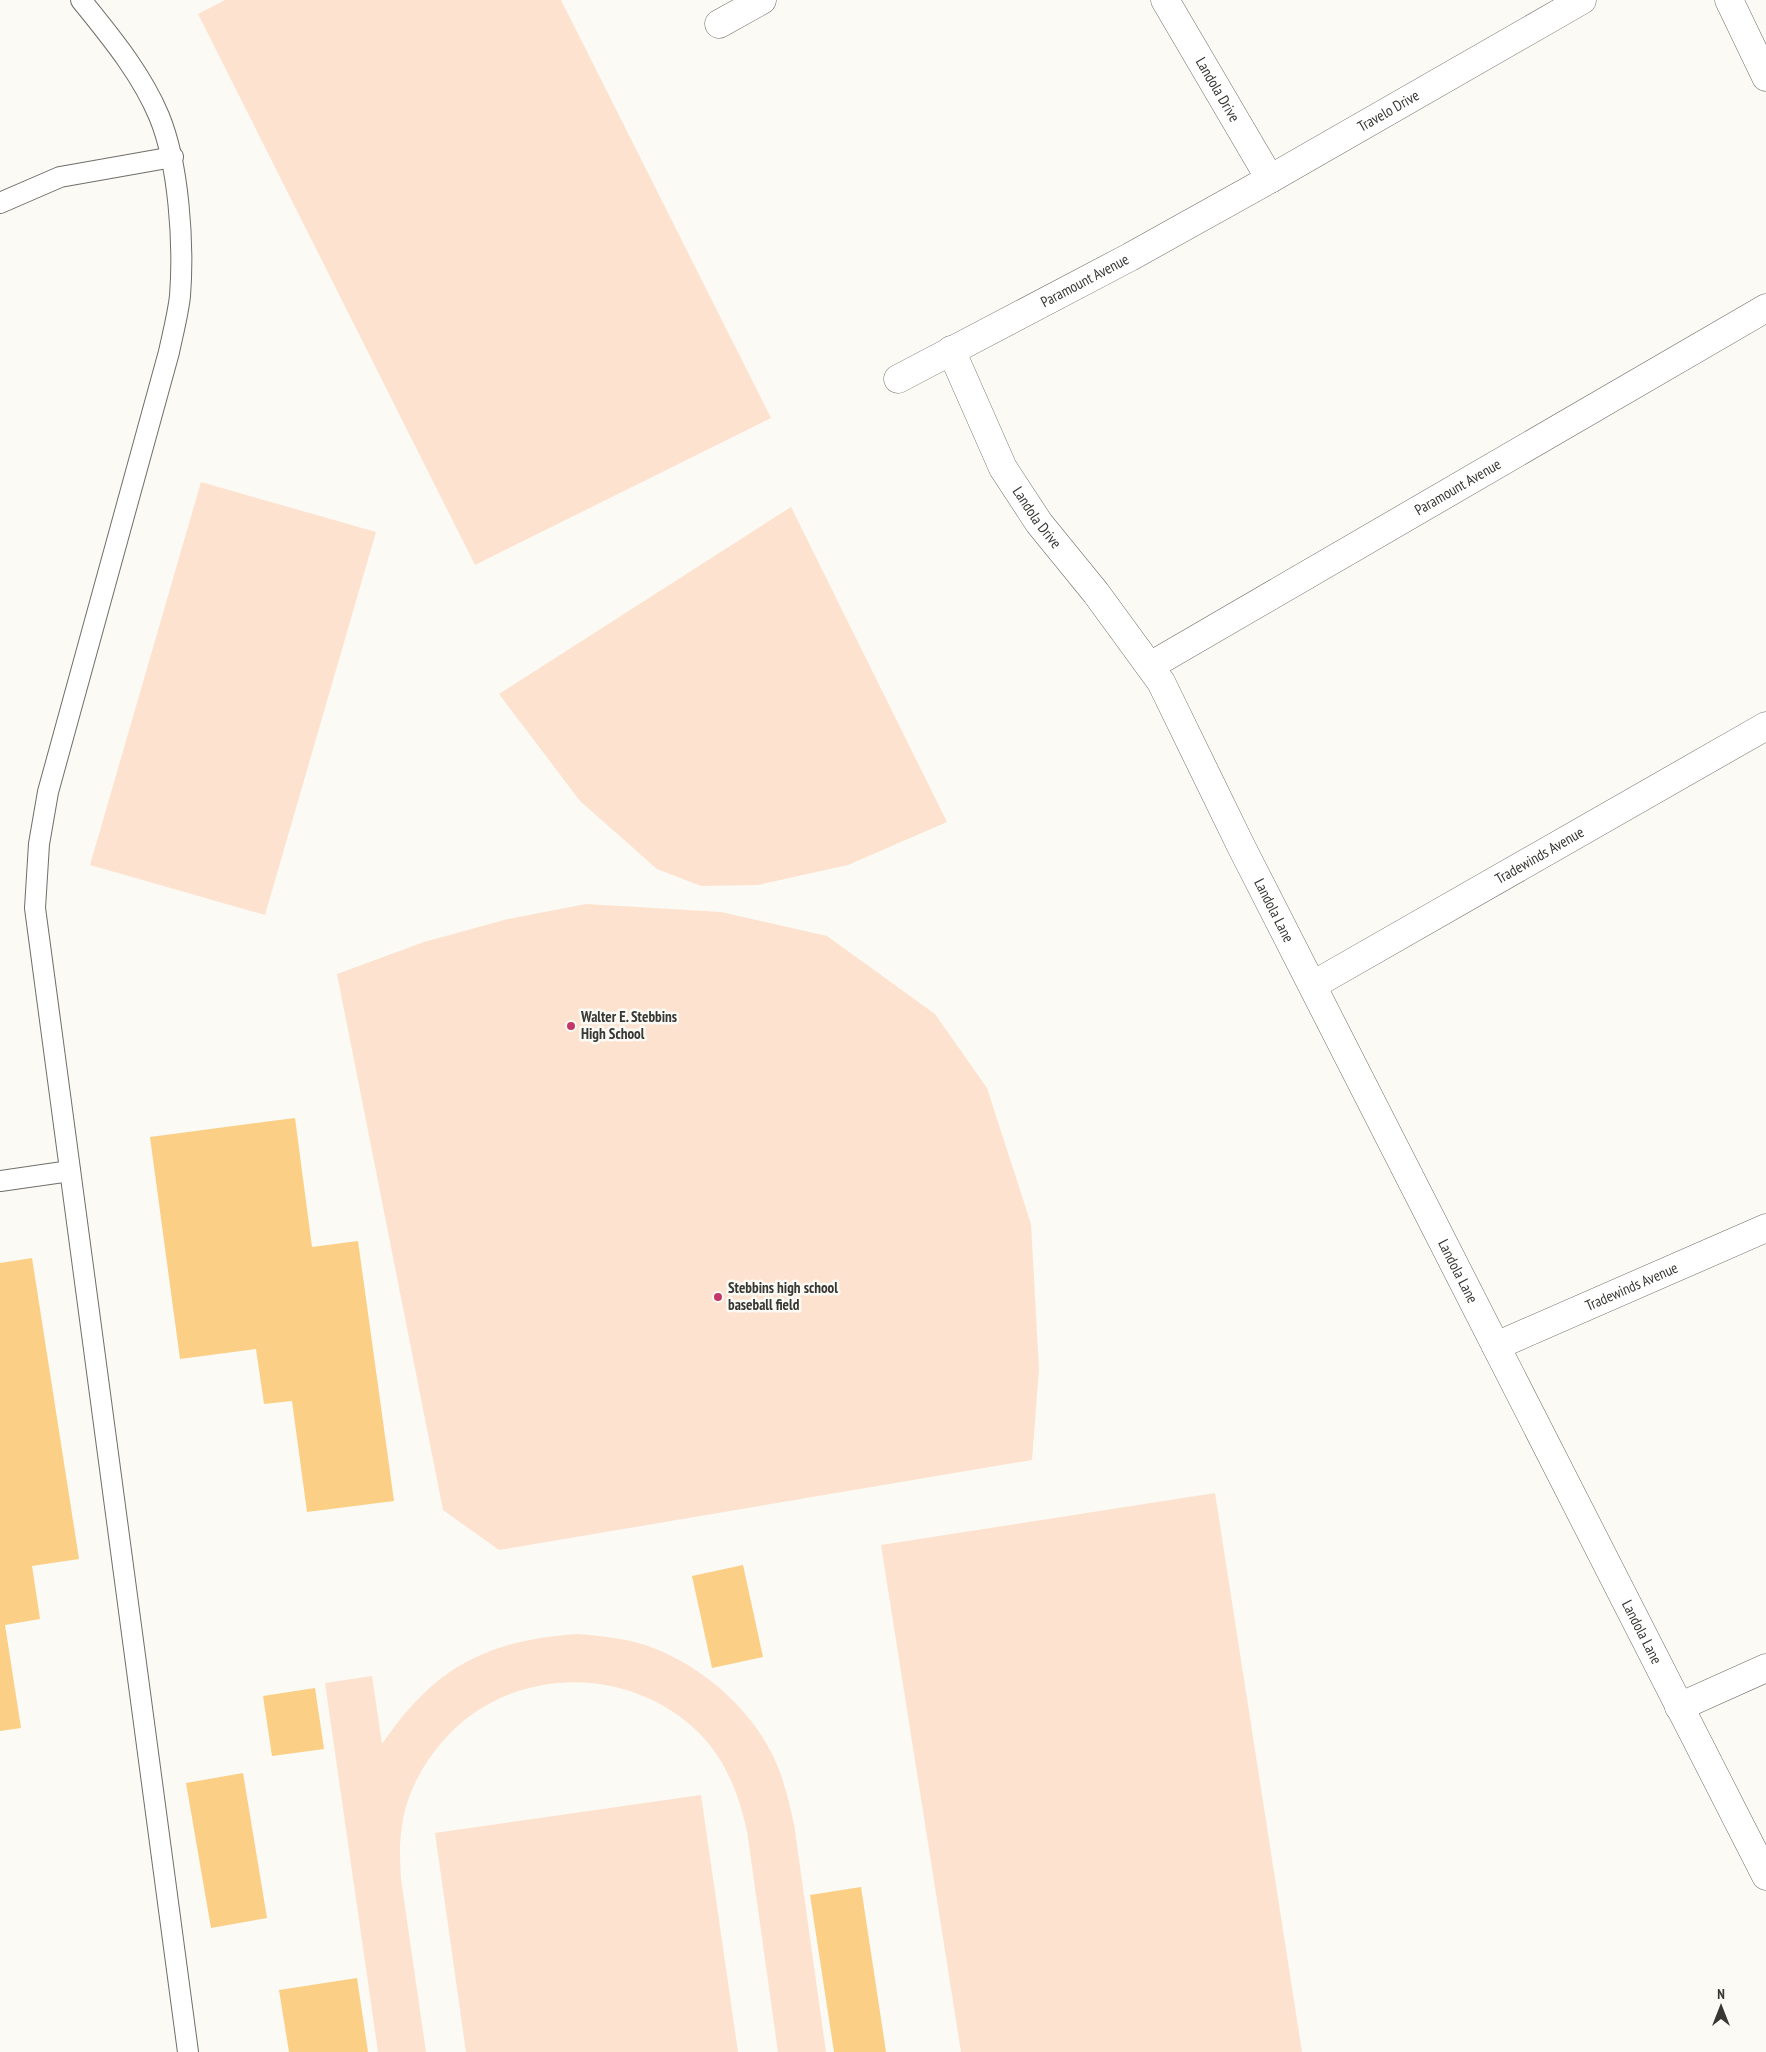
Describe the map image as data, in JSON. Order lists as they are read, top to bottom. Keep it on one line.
{"streets":{"street":["Landola Drive","Travelo Drive","Paramount Avenue","Tradewinds Avenue","Landola Lane"]},"crossings":[["Landola Drive","Travelo Drive"],["Landola Drive","Paramount Avenue"],["Landola Drive","Landola Lane"],["Travelo Drive","Paramount Avenue"],["Paramount Avenue","Landola Lane"],["Tradewinds Avenue","Landola Lane"]],"places":["Walter E. Stebbins High School","Stebbins high school baseball field"],"north":"top"}
